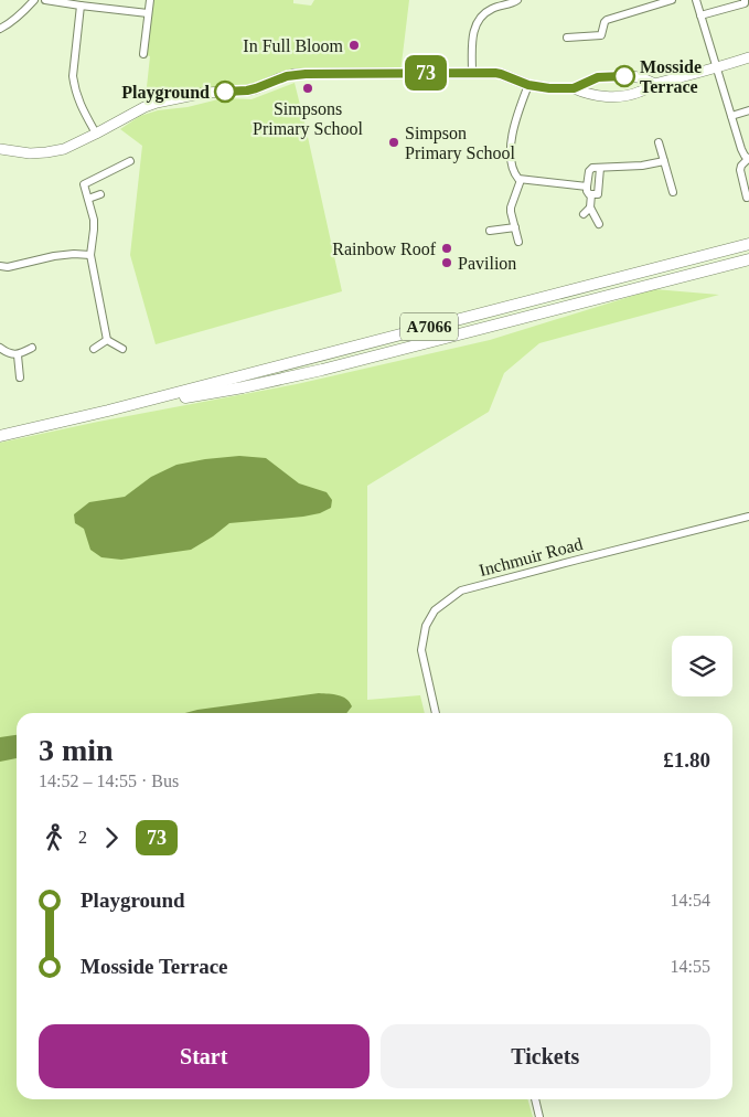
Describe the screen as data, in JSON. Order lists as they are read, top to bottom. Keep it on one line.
{"streets":{"main road":["A7066"],"street":["Inchmuir Road"]},"places":["In Full Bloom","Mosside Terrace","Simpsons Primary School","Playground","Simpson Primary School","Rainbow Roof","Pavilion"],"lines":["bus line 73"],"page":{"on_map":"73","heading":["3 min","14:52 – 14:55 · Bus","£1.80"],"legs":["2","73"],"list":[{"name":"Playground","value":"14:54"},{"name":"Mosside Terrace","value":"14:55"}],"buttons":["Start","Tickets"]}}
